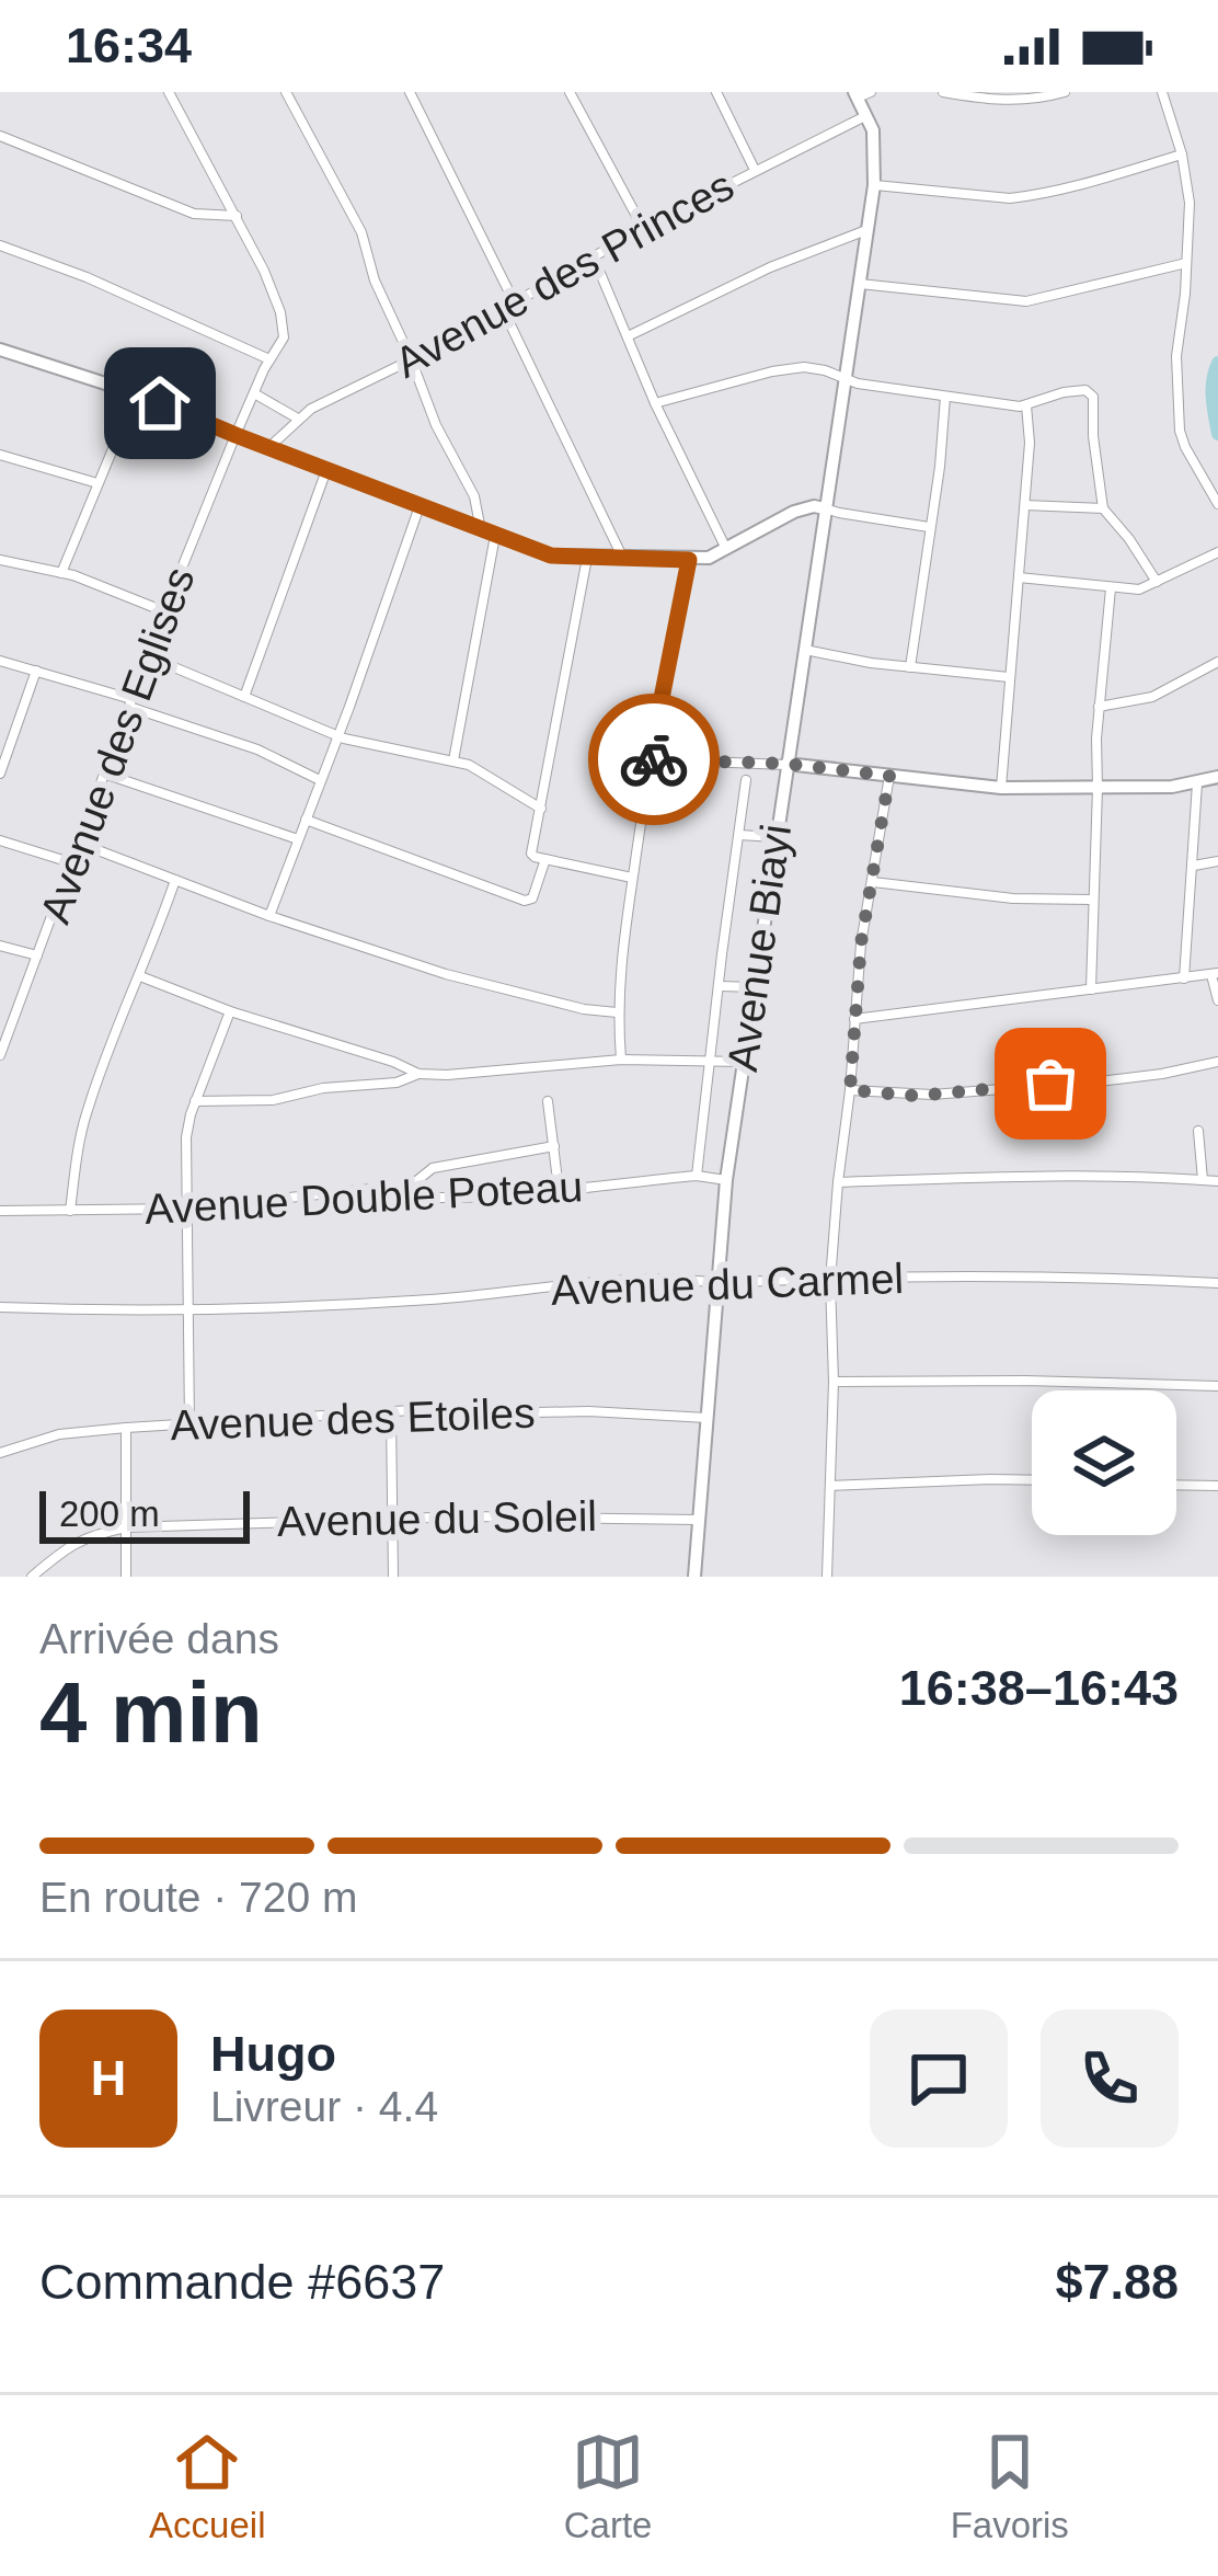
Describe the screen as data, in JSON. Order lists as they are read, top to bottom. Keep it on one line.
{"streets":{"street":["Avenue des Princes","Avenue des Eglises","Avenue Biayi","Avenue Double Poteau","Avenue du Carmel","Avenue des Etoiles","Avenue du Soleil"]},"crossings":[["Avenue des Princes","Avenue Biayi"],["Avenue Biayi","Avenue Double Poteau"],["Avenue Biayi","Avenue du Carmel"],["Avenue Biayi","Avenue des Etoiles"],["Avenue Biayi","Avenue du Soleil"]],"scale_bar":"200 m","page":{"status":"16:34","scale":"200 m","heading":["4 min","Arrivée dans","16:38–16:43"],"panel":["Hugo","Livreur · 4.4","Commande #6637","$7.88"],"bar":"En route · 720 m","round":"H","tabs":["Accueil","Carte","Favoris"]}}
